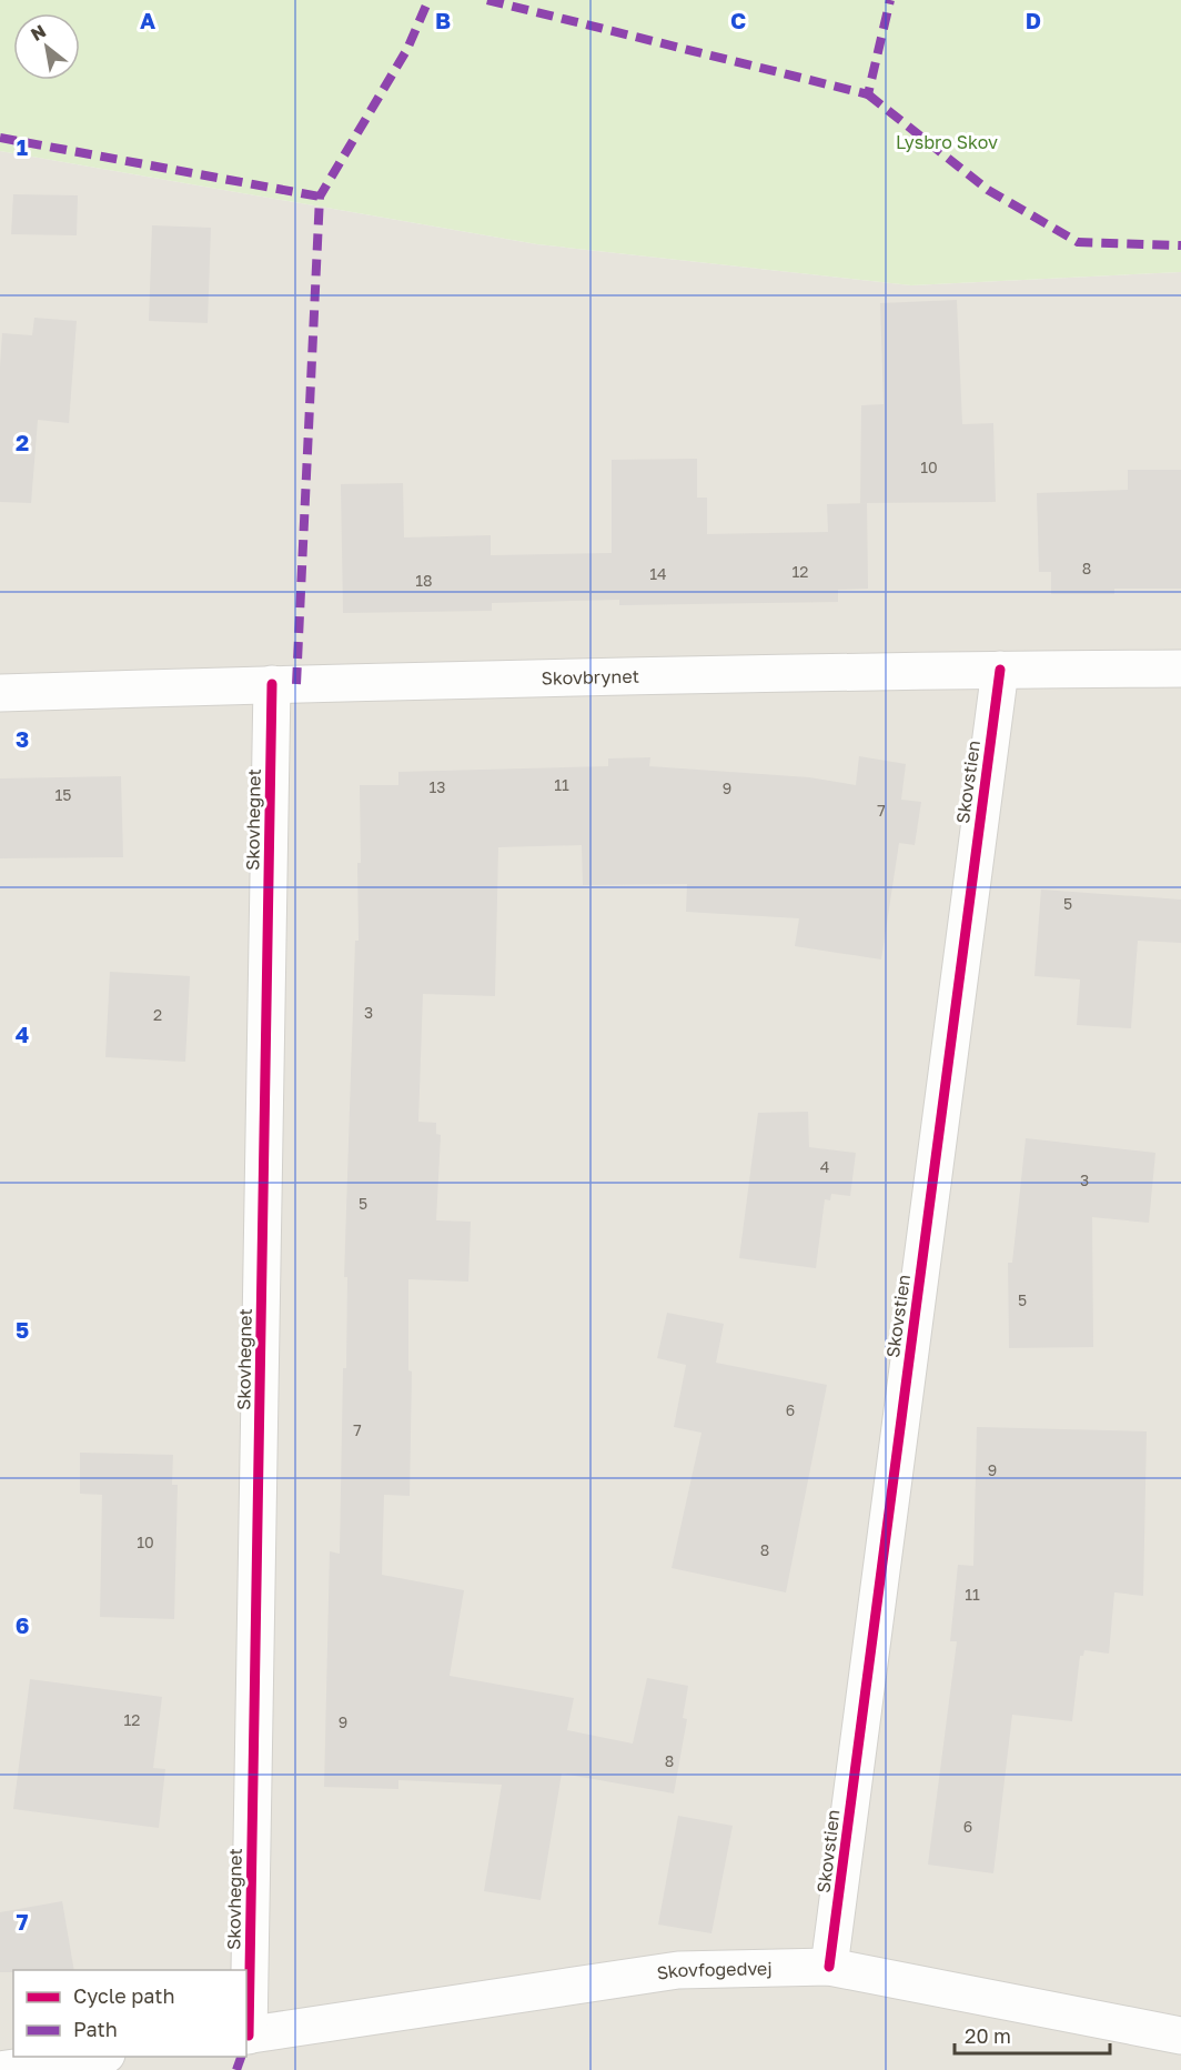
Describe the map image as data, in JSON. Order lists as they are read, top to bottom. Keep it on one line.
{"streets":{"street":["Skovbrynet","Skovstien","Skovhegnet","Skovfogedvej"]},"crossings":[["Skovbrynet","Skovstien"],["Skovbrynet","Skovhegnet"],["Skovstien","Skovfogedvej"],["Skovhegnet","Skovfogedvej"]],"parks":["Lysbro Skov"],"house_numbers":["10","8","12","14","18","11","13","9","15","7","5","3","2","4","3","5","5","6","7","9","10","8","11","12","9","8","6"],"legend":["Cycle path","Path"],"scale_bar":"20 m","north":"top left","grid":{"columns":["A","B","C","D"],"rows":["1","2","3","4","5","6","7"]}}
